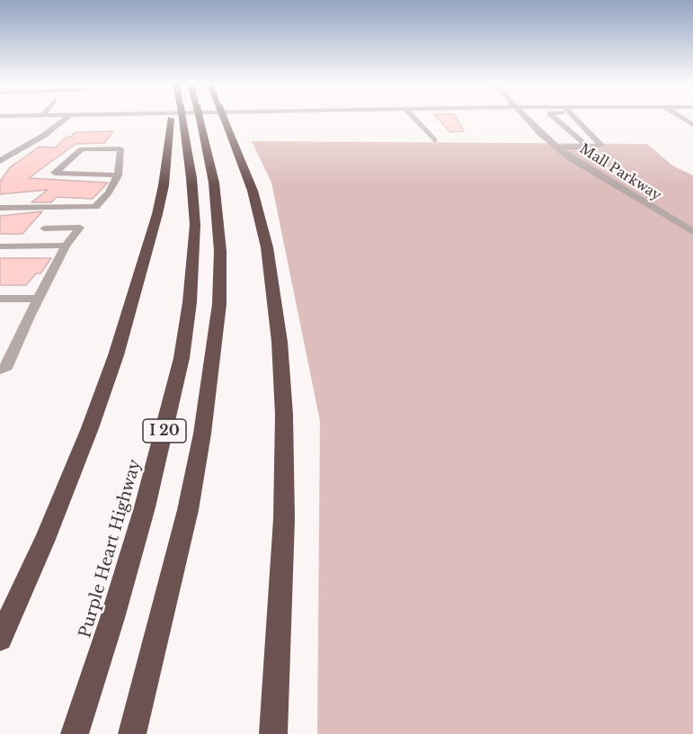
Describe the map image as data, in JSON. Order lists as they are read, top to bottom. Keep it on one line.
{"streets":{"highway":["I 20","Purple Heart Highway"],"street":["Mall Parkway"]}}
